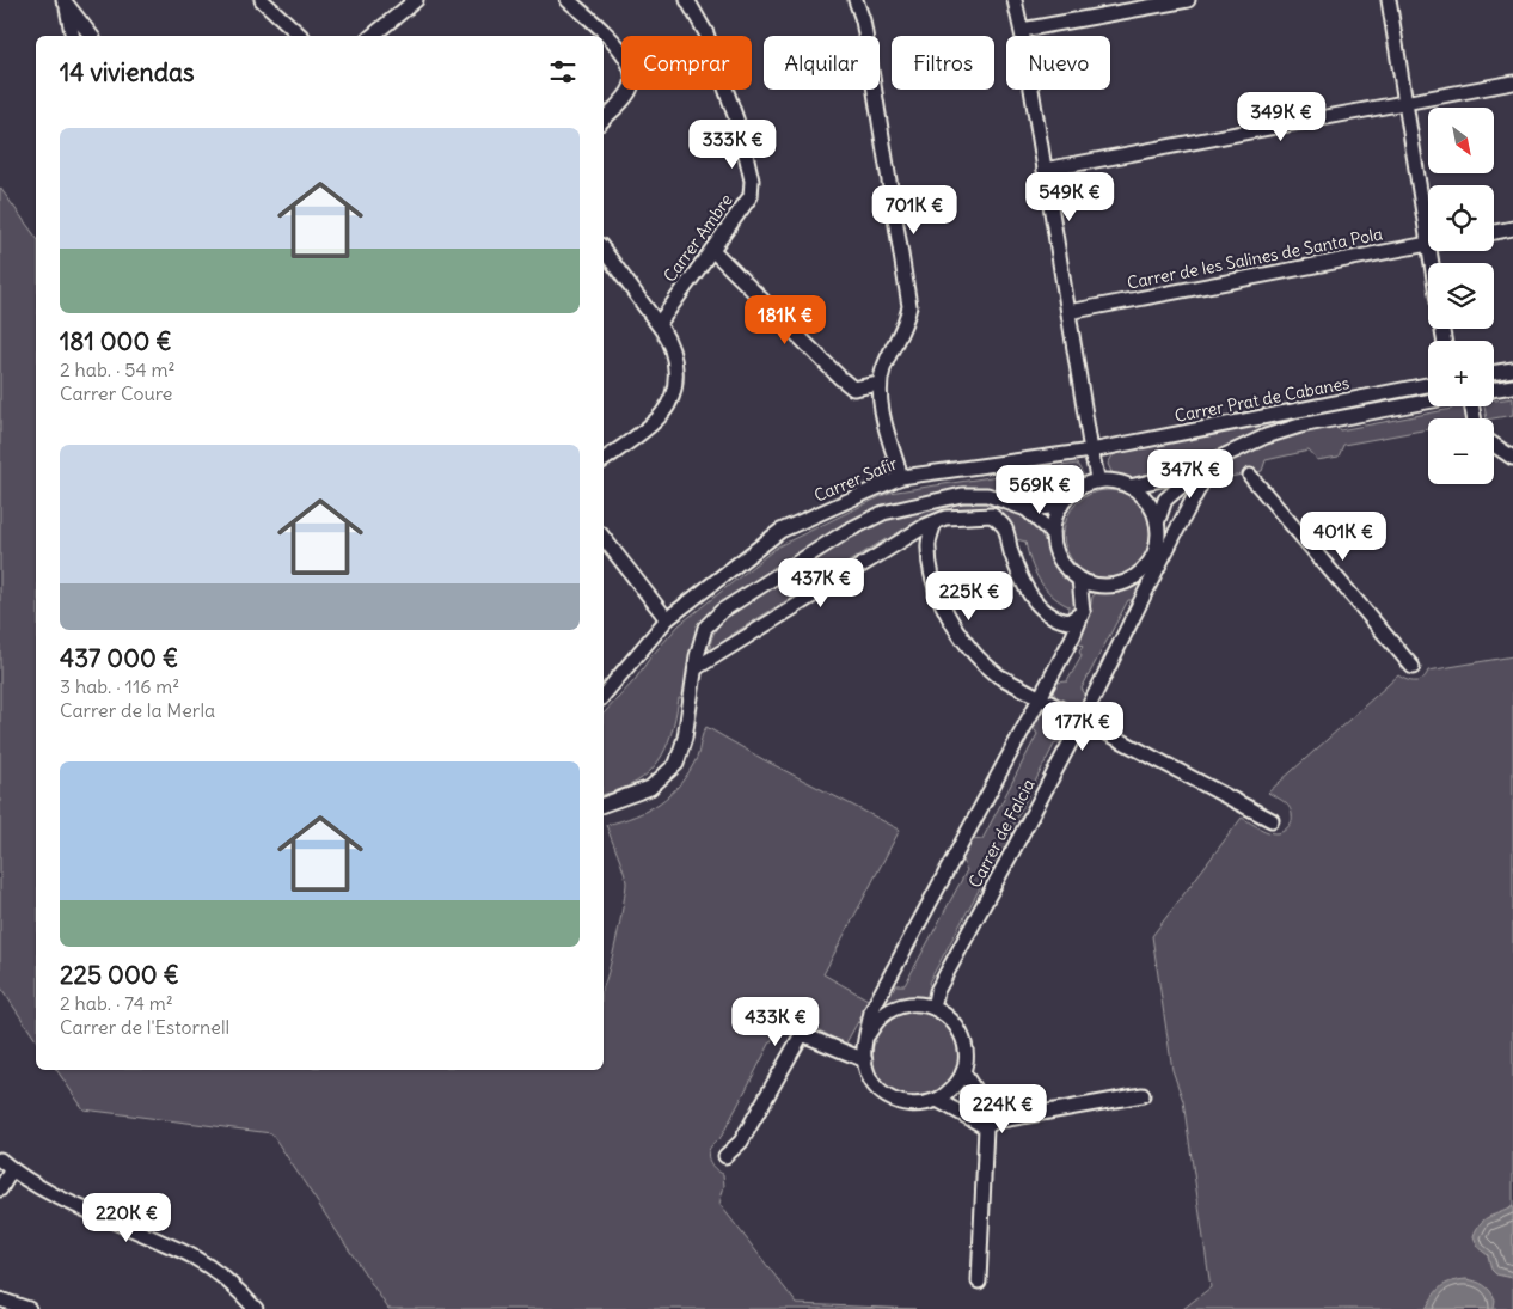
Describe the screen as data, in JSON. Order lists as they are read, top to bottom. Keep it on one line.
{"streets":{"street":["Carrer Ambre","Carrer de les Salines de Santa Pola","Carrer Prat de Cabanes","Carrer Safir","Carrer de Falcia"]},"crossings":[["Carrer Prat de Cabanes","Carrer Safir"]],"north":"bottom right","page":{"chip":["Comprar","Alquilar","Filtros","Nuevo"],"heading":"14 viviendas","price":["349K €","333K €","549K €","701K €","181K €","347K €","569K €","401K €","437K €","225K €","177K €","433K €","224K €","220K €"],"map_buttons":["+","−"],"list":[{"name":"181 000 €","note":"2 hab. · 54 m² · Carrer Coure"},{"name":"437 000 €","note":"3 hab. · 116 m² · Carrer de la Merla"},{"name":"225 000 €","note":"2 hab. · 74 m² · Carrer de l'Estornell"}]}}
